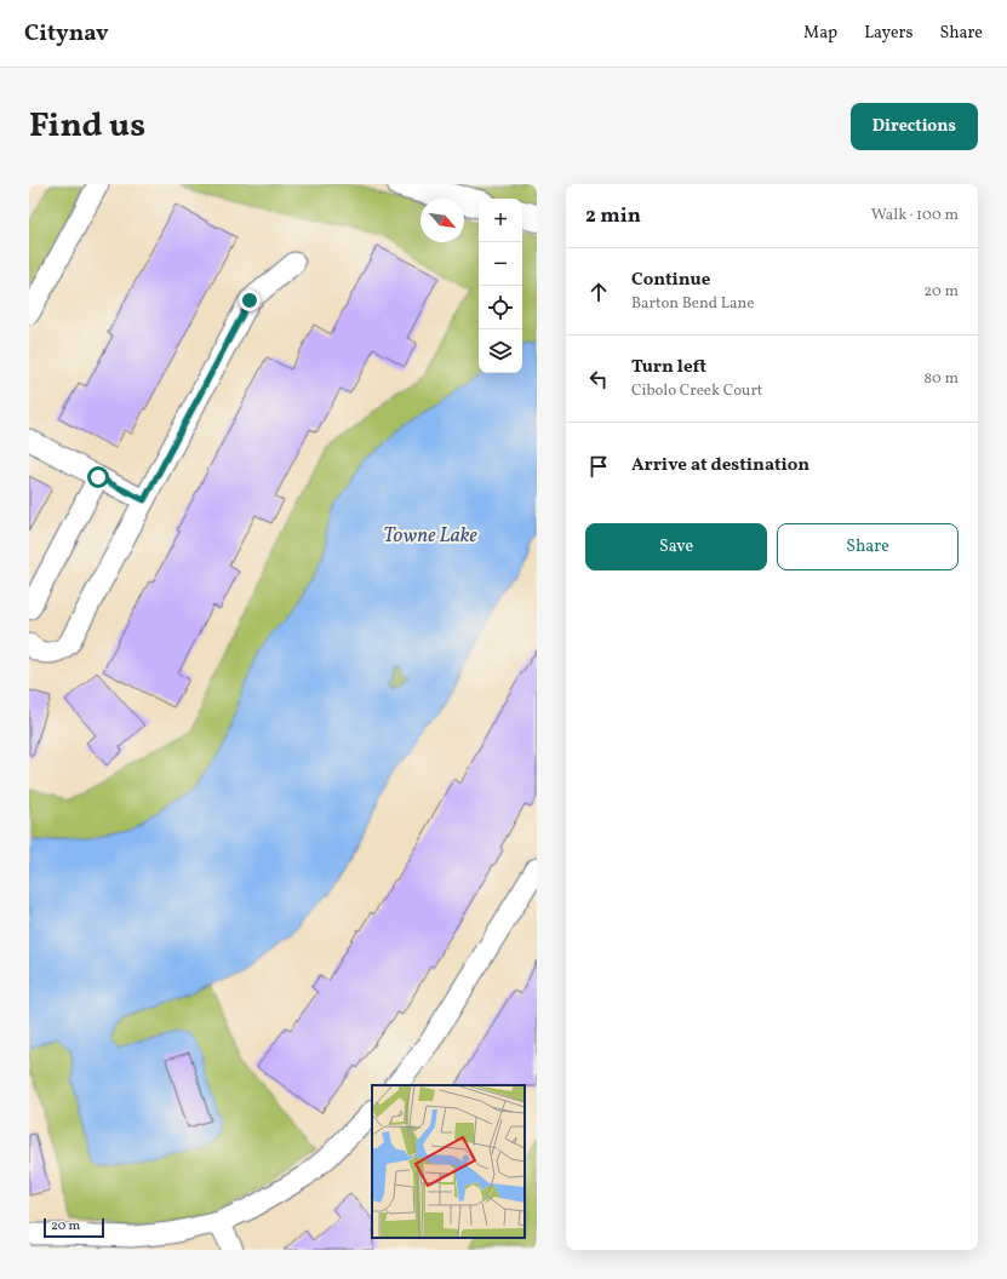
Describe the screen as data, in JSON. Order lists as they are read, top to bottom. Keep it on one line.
{"water":["Towne Lake"],"scale_bar":"20 m","north":"bottom right","page":{"header":"Citynav","nav":["Map","Layers","Share"],"title":"Find us","buttons":["Directions",["Save","Share"]],"heading":["2 min","Walk · 100 m"],"map_buttons":["+","−"],"list":[["Continue","Barton Bend Lane","20 m"],["Turn left","Cibolo Creek Court","80 m"],"Arrive at destination"],"scale":"20 m"}}
